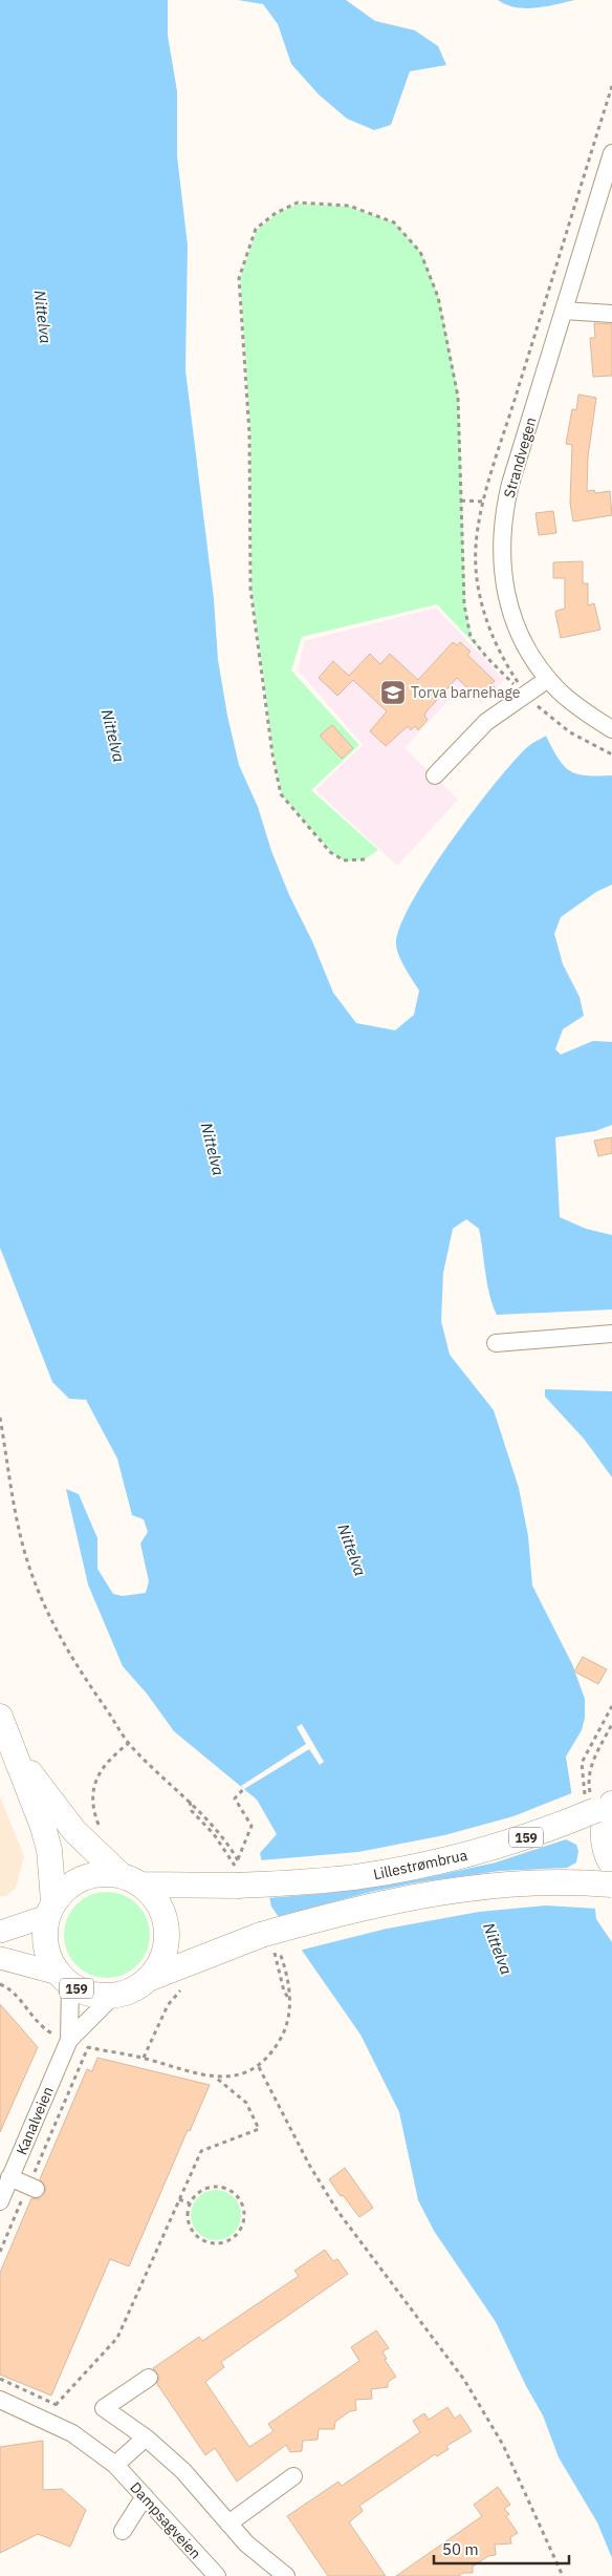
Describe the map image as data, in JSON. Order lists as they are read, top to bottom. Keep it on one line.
{"streets":{"highway":["159","Lillestrømbrua"],"street":["Strandvegen","Kanalveien","Dampsagveien"]},"crossings":[["159","Lillestrømbrua"],["159","Kanalveien"],["Lillestrømbrua","Kanalveien"]],"water":["Nittelva"],"places":{"school or university":["Torva barnehage"]},"scale_bar":"50 m"}
